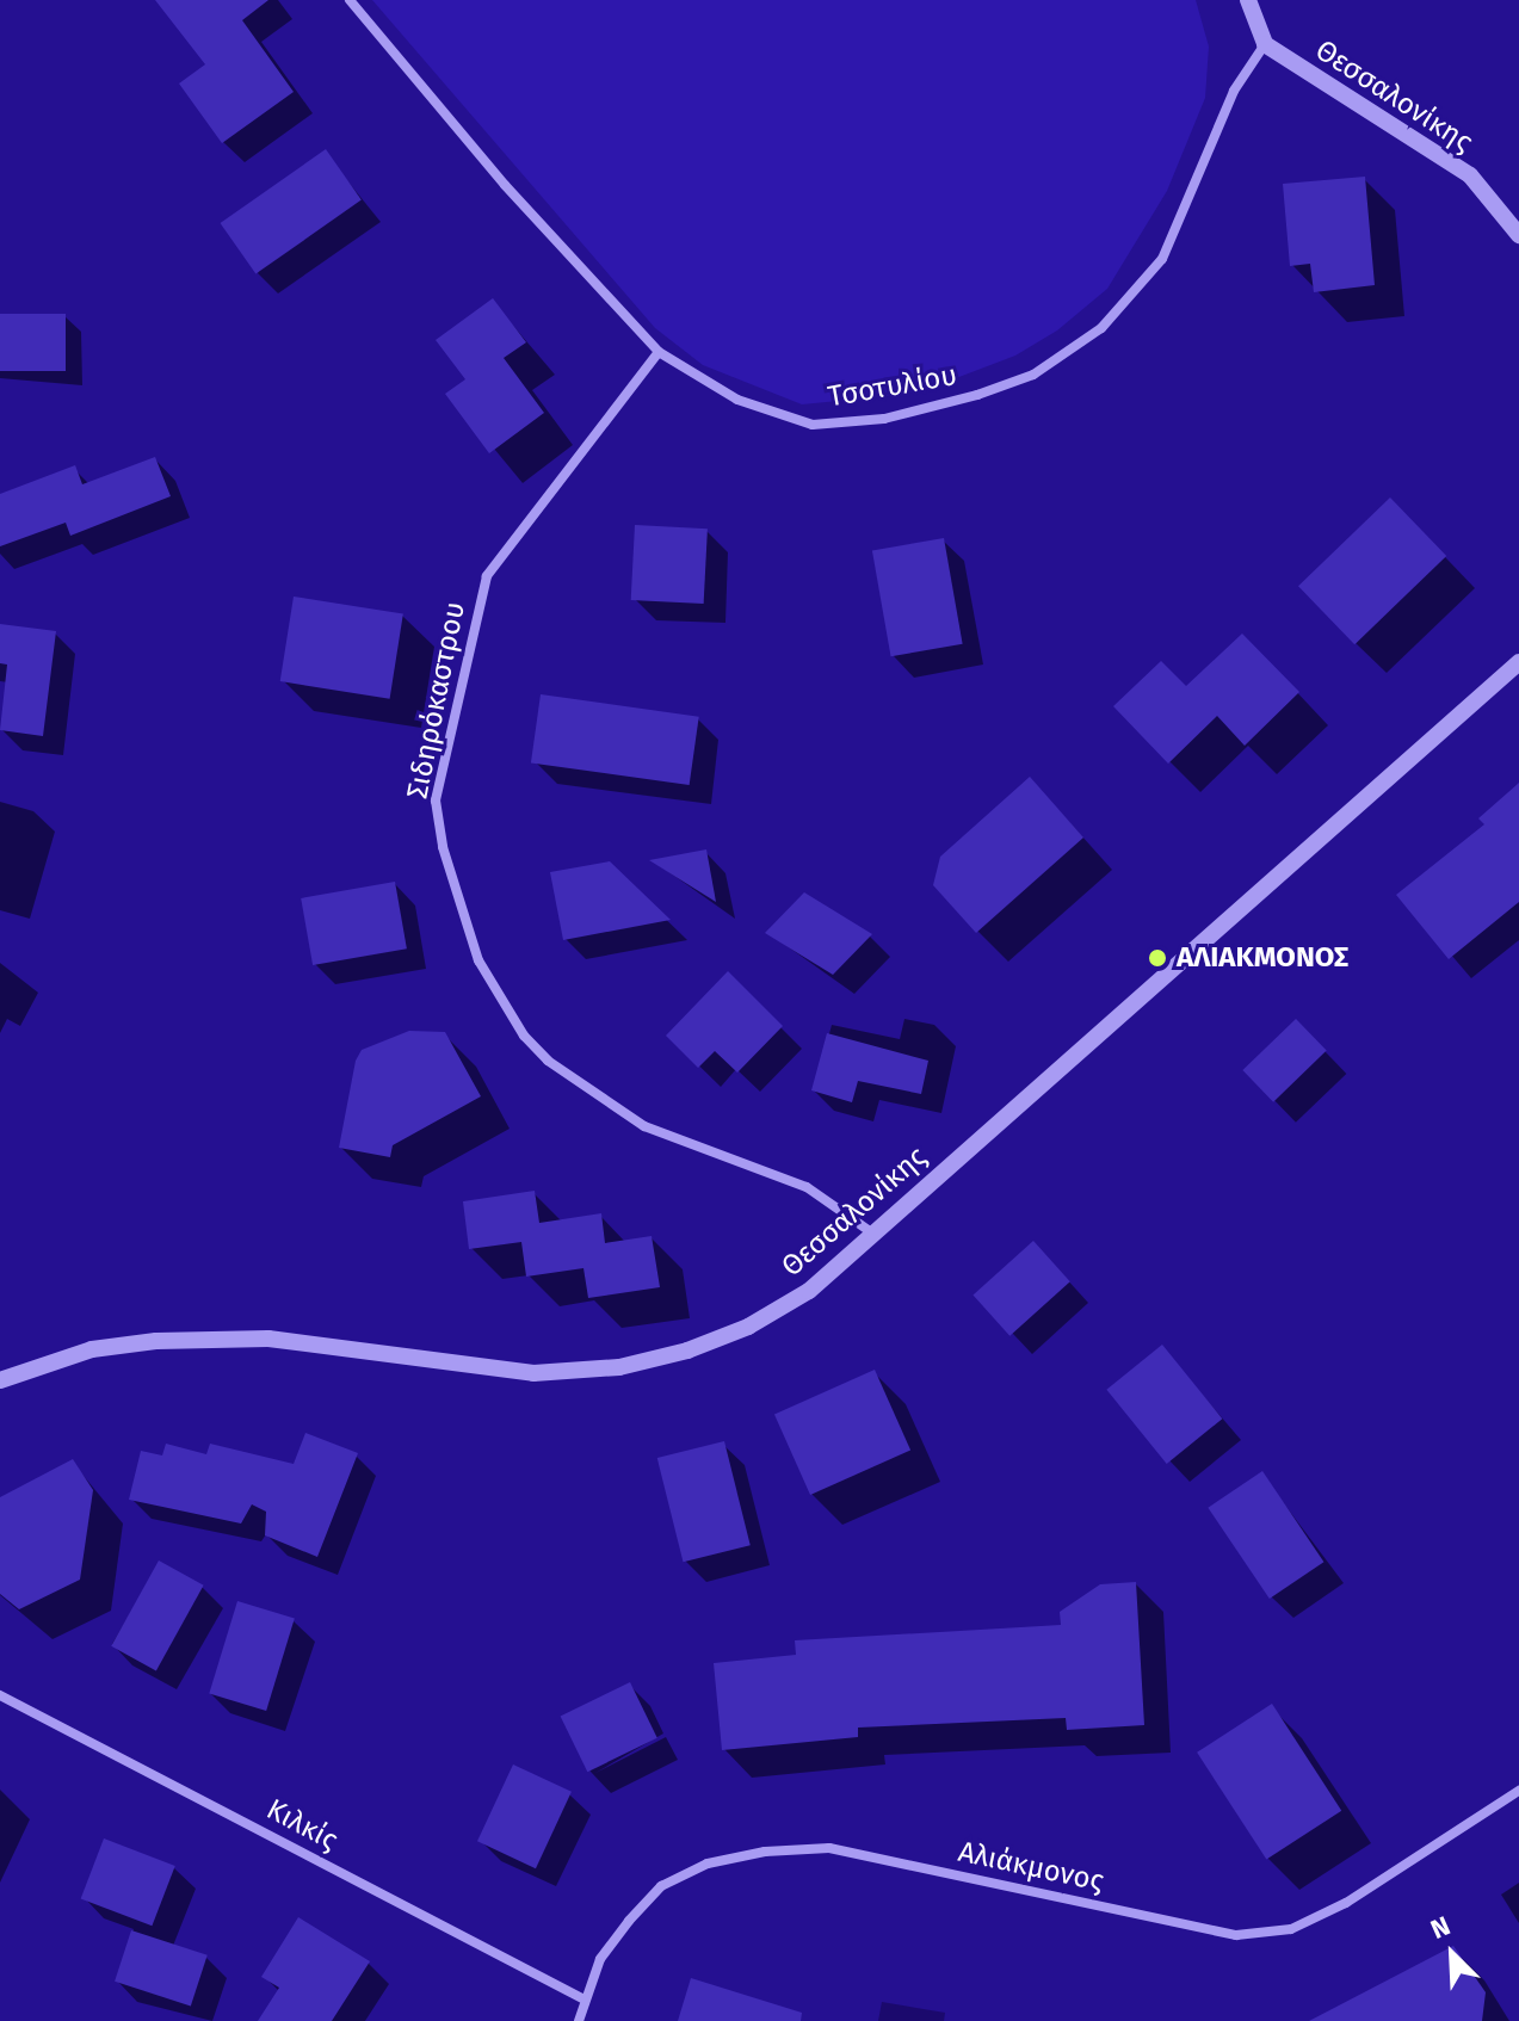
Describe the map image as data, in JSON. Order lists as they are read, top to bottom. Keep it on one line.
{"streets":{"street":["Θεσσαλονίκης","Τσοτυλίου","Σιδηρόκαστρου","Κιλκίς","Αλιάκμονος"]},"crossings":[["Θεσσαλονίκης","Τσοτυλίου"],["Θεσσαλονίκης","Σιδηρόκαστρου"],["Τσοτυλίου","Σιδηρόκαστρου"],["Κιλκίς","Αλιάκμονος"]],"places":["ΑΛΙΑΚΜΟΝΟΣ"],"north":"top left"}
